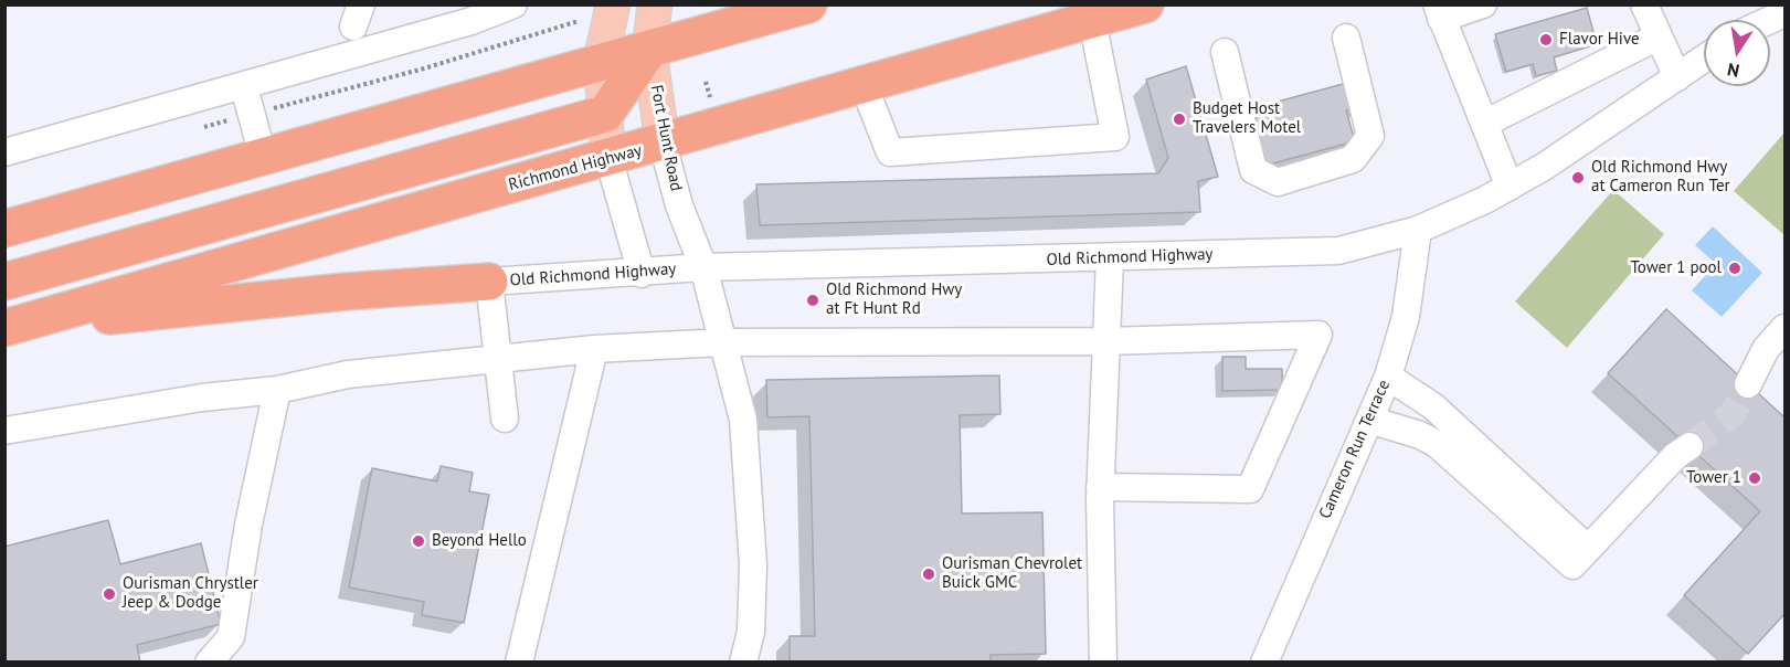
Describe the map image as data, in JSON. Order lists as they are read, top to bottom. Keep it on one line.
{"streets":{"highway":["Richmond Highway"],"main road":["Fort Hunt Road"],"street":["Old Richmond Highway","Cameron Run Terrace"]},"crossings":[["Fort Hunt Road","Richmond Highway"],["Fort Hunt Road","Old Richmond Highway"],["Old Richmond Highway","Cameron Run Terrace"]],"places":["Flavor Hive","Budget Host Travelers Motel","Old Richmond Hwy at Cameron Run Ter","Tower 1 pool","Old Richmond Hwy at Ft Hunt Rd","Tower 1","Beyond Hello","Ourisman Chevrolet Buick GMC","Ourisman Chrystler Jeep & Dodge"],"north":"bottom"}
